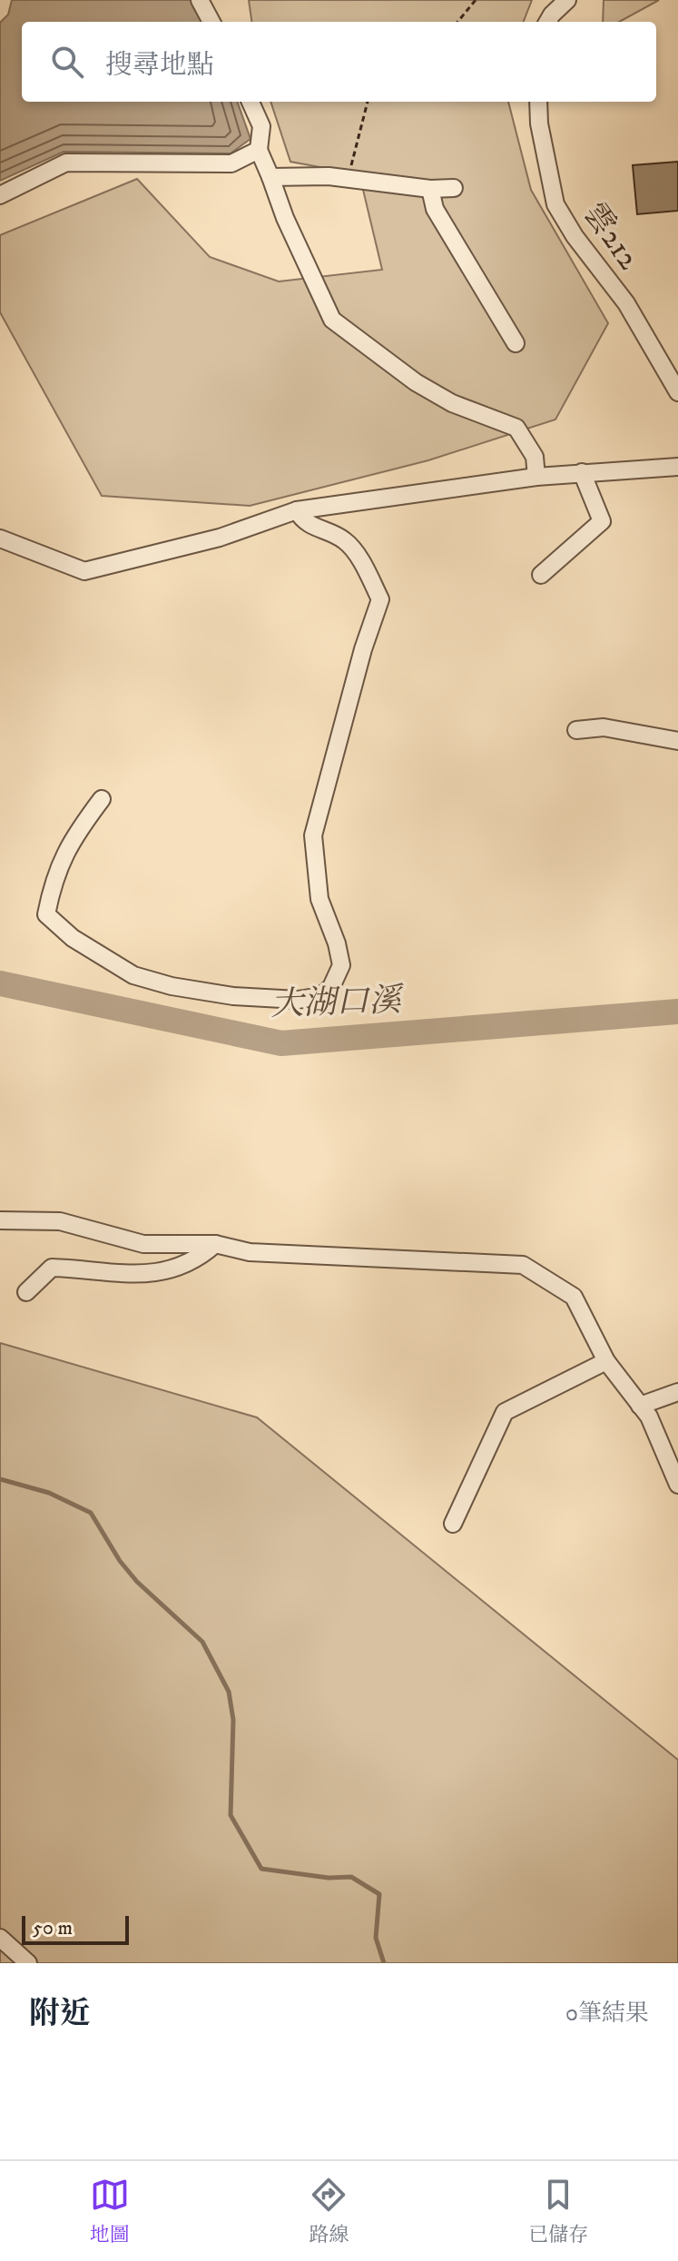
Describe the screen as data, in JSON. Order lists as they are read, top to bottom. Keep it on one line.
{"streets":{"street":["雲212"]},"water":["大湖口溪"],"scale_bar":"50 m","page":{"search":"搜尋地點","scale":"50 m","heading":["附近","0筆結果"],"nav":["地圖","路線","已儲存"]}}
